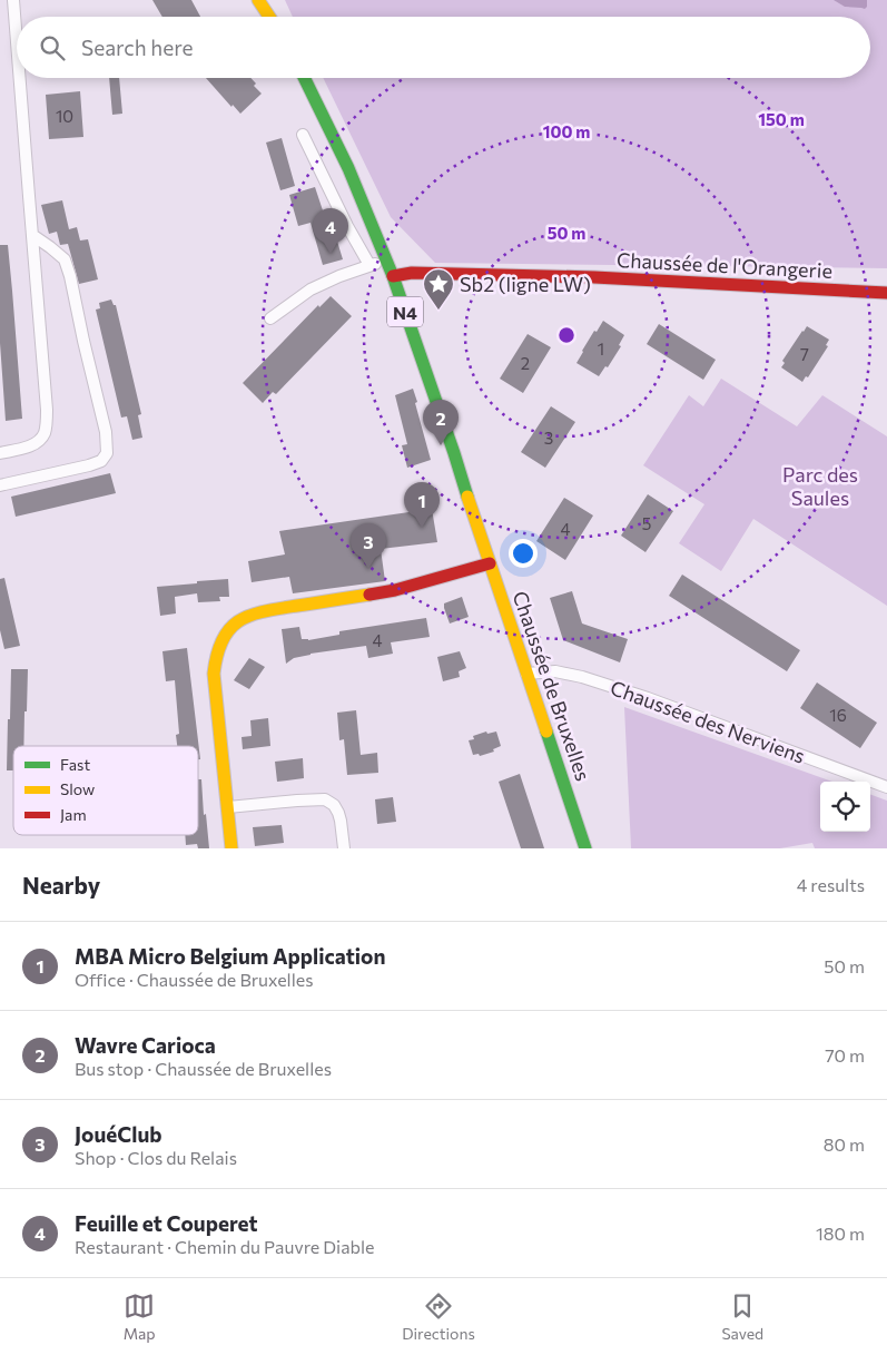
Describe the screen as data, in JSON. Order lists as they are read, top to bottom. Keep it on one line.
{"streets":{"street":["Chaussée de l'Orangerie","N4","Chaussée de Bruxelles","Chaussée des Nerviens"]},"crossings":[["Chaussée de l'Orangerie","Chaussée de Bruxelles"],["Chaussée de Bruxelles","Chaussée des Nerviens"]],"parks":["Parc des Saules"],"places":{"place":["Sb2 (ligne LW)"]},"house_numbers":["10","1","7","2","3","5","4","4","16"],"legend":["Fast","Slow","Jam"],"page":{"search":"Search here","pins":["4","2","1","3"],"heading":["Nearby","4 results"],"list":[{"mark":"1","name":"MBA Micro Belgium Application","note":"Office · Chaussée de Bruxelles","value":"50 m"},{"mark":"2","name":"Wavre Carioca","note":"Bus stop · Chaussée de Bruxelles","value":"70 m"},{"mark":"3","name":"JouéClub","note":"Shop · Clos du Relais","value":"80 m"},{"mark":"4","name":"Feuille et Couperet","note":"Restaurant · Chemin du Pauvre Diable","value":"180 m"}],"nav":["Map","Directions","Saved"]},"rings":["150 m","100 m","50 m"]}
